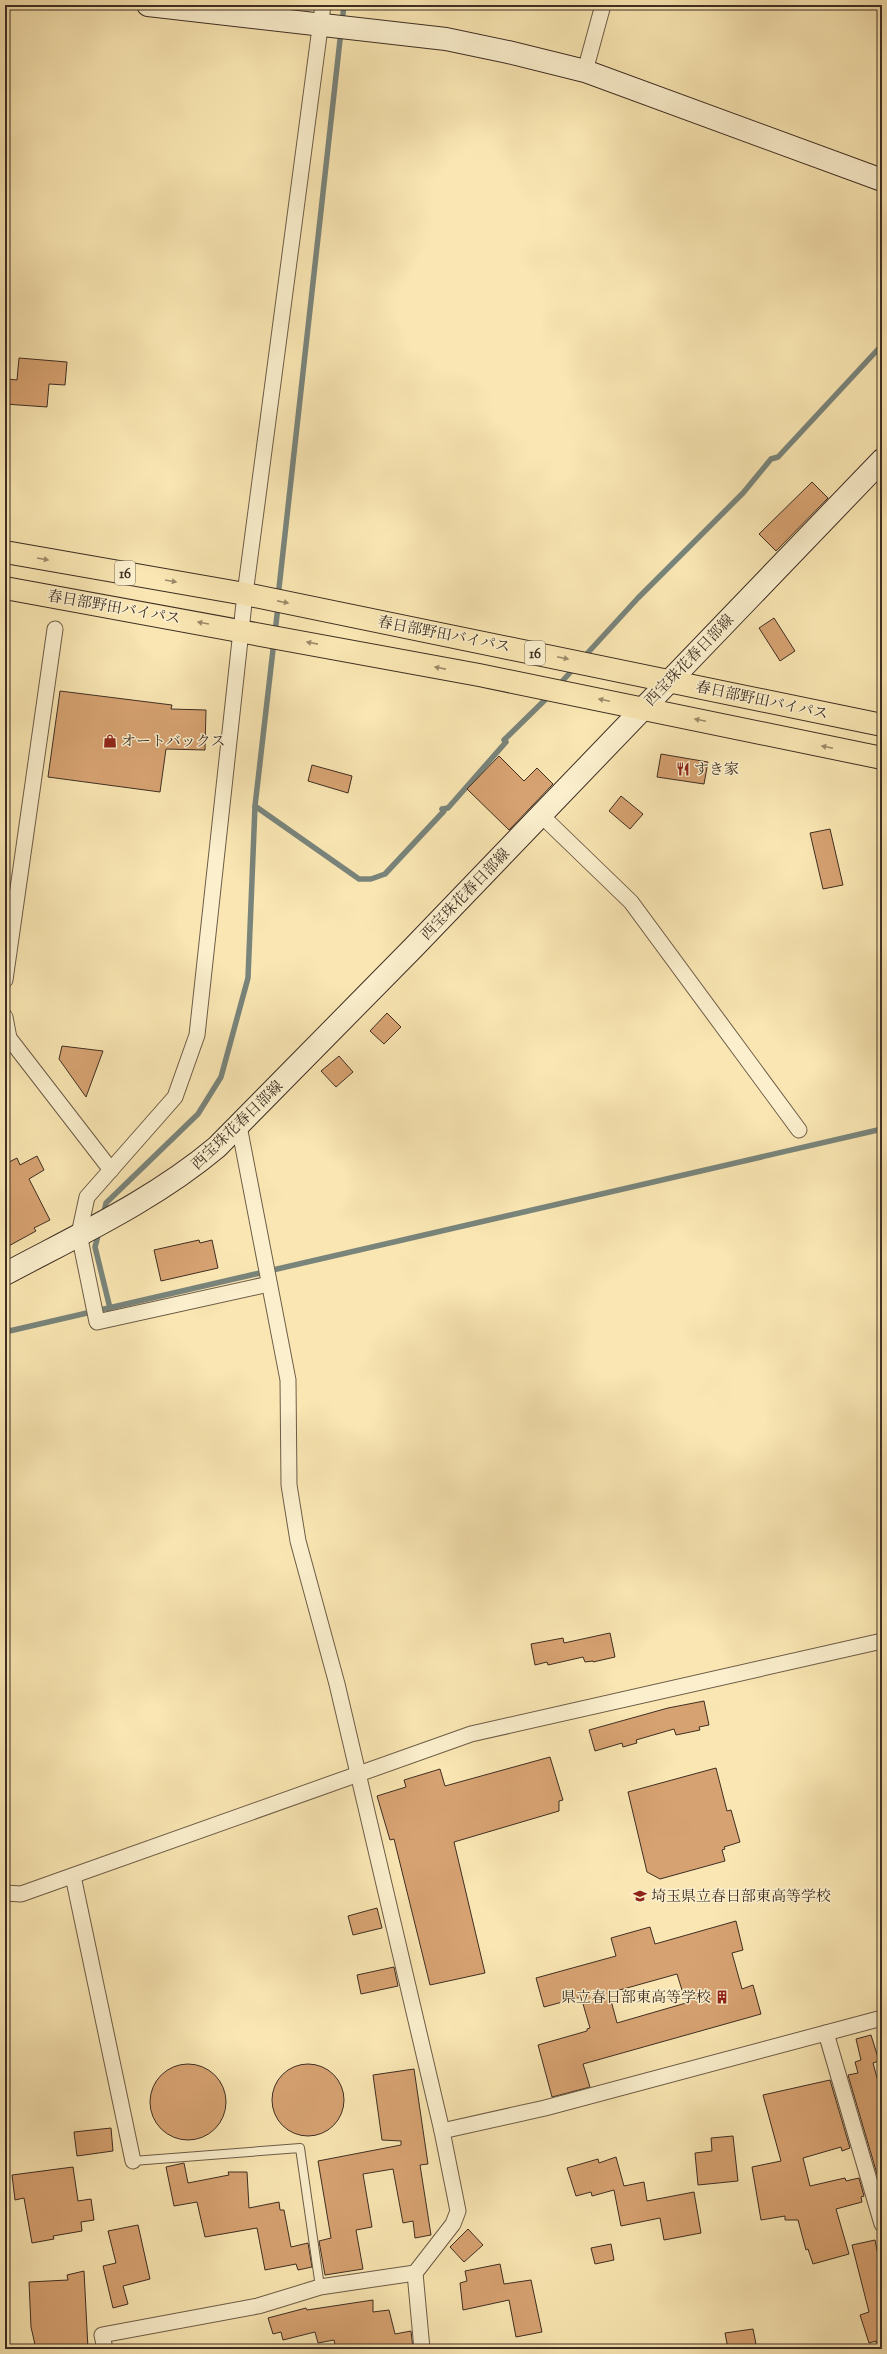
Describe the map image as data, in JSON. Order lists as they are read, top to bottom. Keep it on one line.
{"streets":{"highway":["16","春日部野田バイパス"],"main road":["西宝珠花春日部線"]},"crossings":[["春日部野田バイパス","西宝珠花春日部線"]],"places":{"shop":["オートバックス"],"restaurant":["すき家"],"school or university":["埼玉県立春日部東高等学校"],"building":["県立春日部東高等学校"]}}
